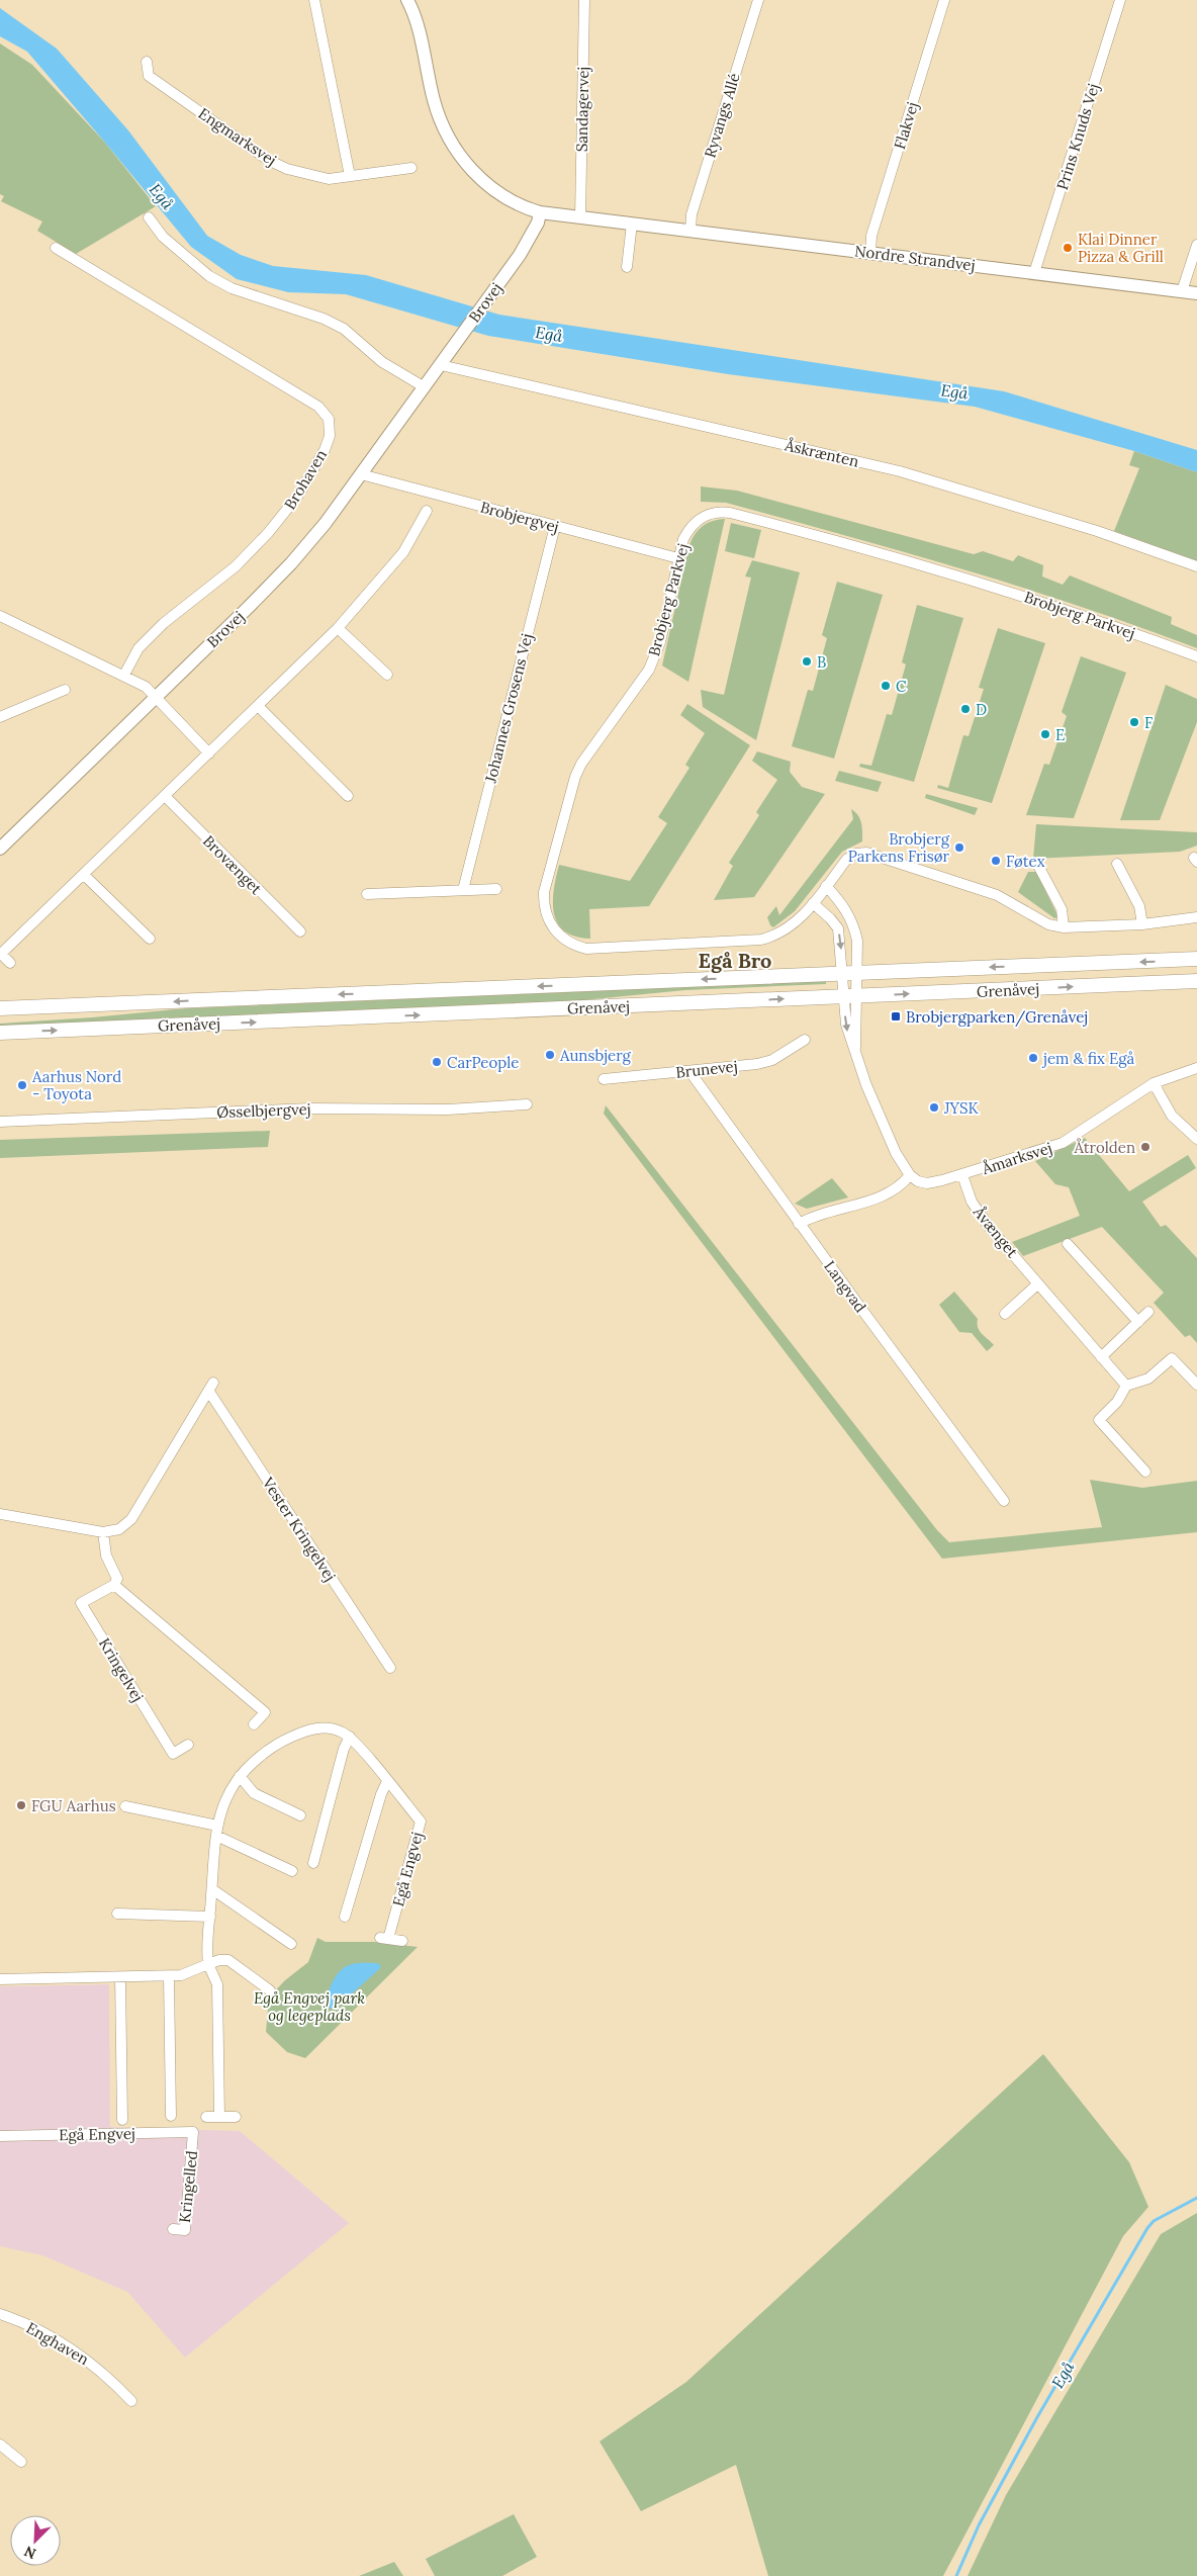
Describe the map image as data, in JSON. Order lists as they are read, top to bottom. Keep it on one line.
{"streets":{"main road":["Grenåvej"],"street":["Sandagervej","Ryvangs Allé","Flakvej","Engmarksvej","Prins Knuds Vej","Nordre Strandvej","Brovej","Åskrænten","Brohaven","Brobjergvej","Brobjerg Parkvej","Johannes Grosens Vej","Brovænget","Brunevej","Øsselbjergvej","Åmarksvej","Åvænget","Langvad","Vester Kringelvej","Kringelvej","Egå Engvej","Kringelled","Enghaven"]},"crossings":[["Sandagervej","Nordre Strandvej"],["Ryvangs Allé","Nordre Strandvej"],["Flakvej","Nordre Strandvej"],["Prins Knuds Vej","Nordre Strandvej"],["Nordre Strandvej","Brovej"],["Brovej","Åskrænten"],["Brovej","Brobjergvej"],["Brobjergvej","Brobjerg Parkvej"],["Brobjergvej","Johannes Grosens Vej"],["Brunevej","Langvad"],["Åmarksvej","Åvænget"],["Egå Engvej","Kringelled"]],"districts":["Egå Bro"],"water":["Egå"],"parks":["Egå Engvej park og legeplads"],"places":{"other":["Klai Dinner Pizza & Grill","B","C","D","F","E","Brobjerg Parkens Frisør","Føtex","Aunsbjerg","jem & fix Egå","CarPeople","Aarhus Nord - Toyota","JYSK","Åtrolden","FGU Aarhus"],"transit":["Brobjergparken/Grenåvej"]},"north":"bottom left"}
